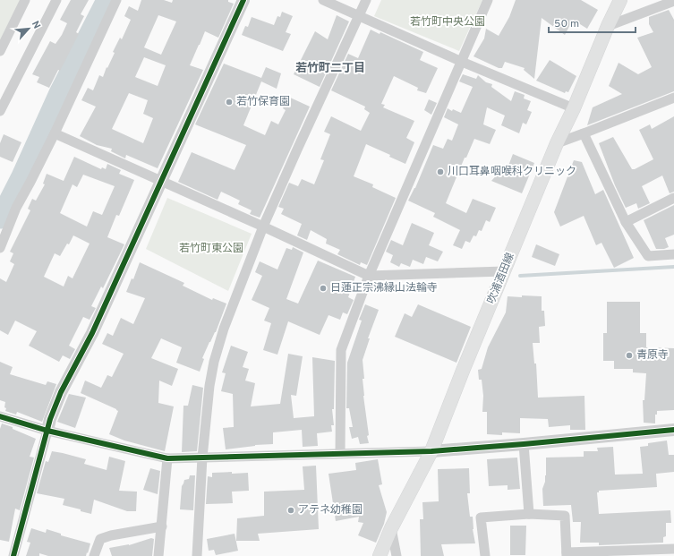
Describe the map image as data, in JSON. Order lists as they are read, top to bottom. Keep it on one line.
{"streets":{"main road":["吹浦酒田線"]},"districts":["若竹町二丁目"],"parks":["若竹町中央公園","若竹町東公園"],"places":["若竹保育園","川口耳鼻咽喉科クリニック","日蓮正宗沸縁山法輪寺","青原寺","アテネ幼稚園"],"scale_bar":"50 m","north":"top right"}
